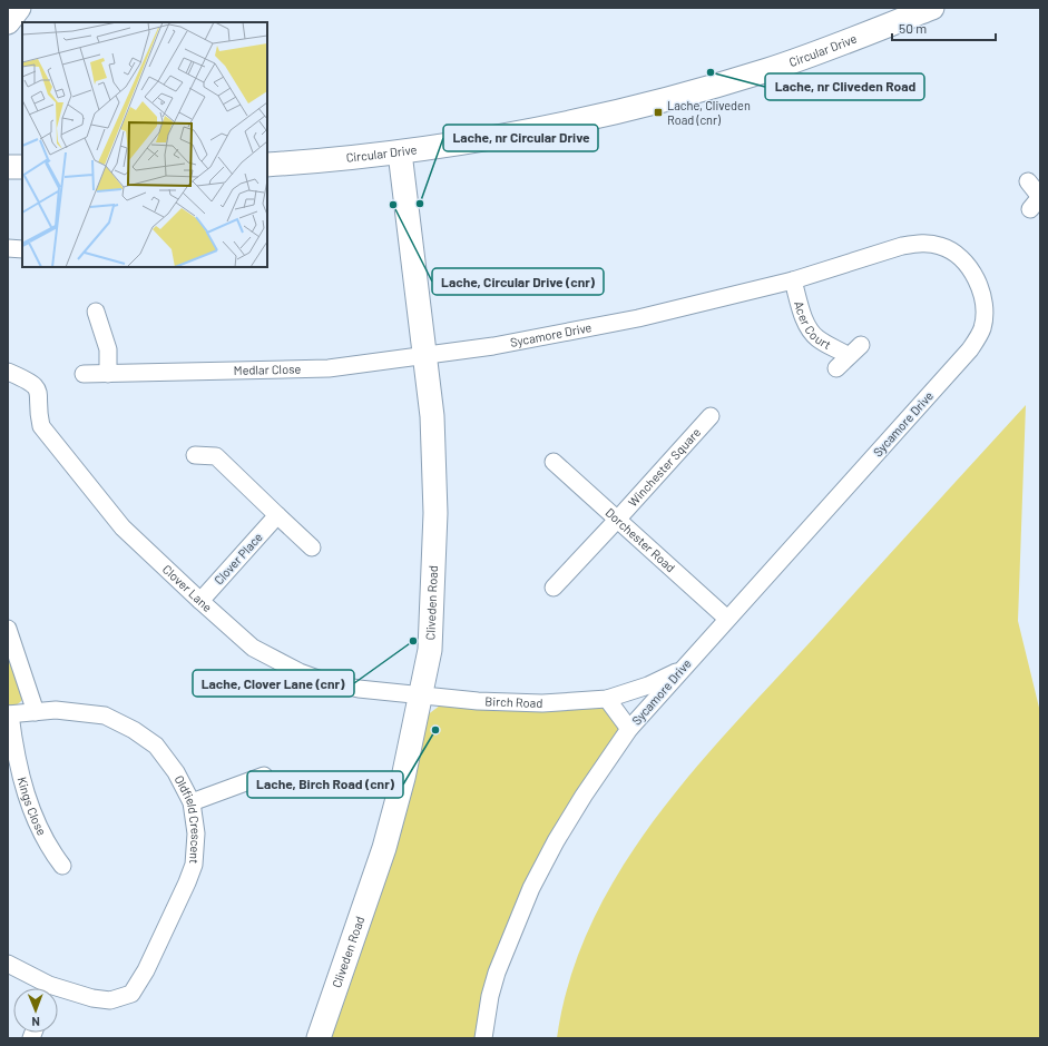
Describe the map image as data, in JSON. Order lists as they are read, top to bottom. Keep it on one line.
{"streets":{"street":["Circular Drive","Acer Court","Sycamore Drive","Medlar Close","Winchester Square","Dorchester Road","Clover Place","Clover Lane","Cliveden Road","Birch Road","Kings Close","Oldfield Crescent"]},"crossings":[["Circular Drive","Cliveden Road"],["Acer Court","Sycamore Drive"],["Sycamore Drive","Medlar Close"],["Sycamore Drive","Dorchester Road"],["Sycamore Drive","Cliveden Road"],["Sycamore Drive","Birch Road"],["Medlar Close","Cliveden Road"],["Winchester Square","Dorchester Road"],["Clover Place","Clover Lane"],["Clover Lane","Cliveden Road"],["Clover Lane","Birch Road"],["Cliveden Road","Birch Road"],["Kings Close","Oldfield Crescent"]],"places":{"other":["Lache, nr Cliveden Road","Lache, nr Circular Drive","Lache, Circular Drive (cnr)","Lache, Clover Lane (cnr)","Lache, Birch Road (cnr)"],"transit":["Lache, Cliveden Road (cnr)"]},"scale_bar":"50 m","north":"bottom"}
